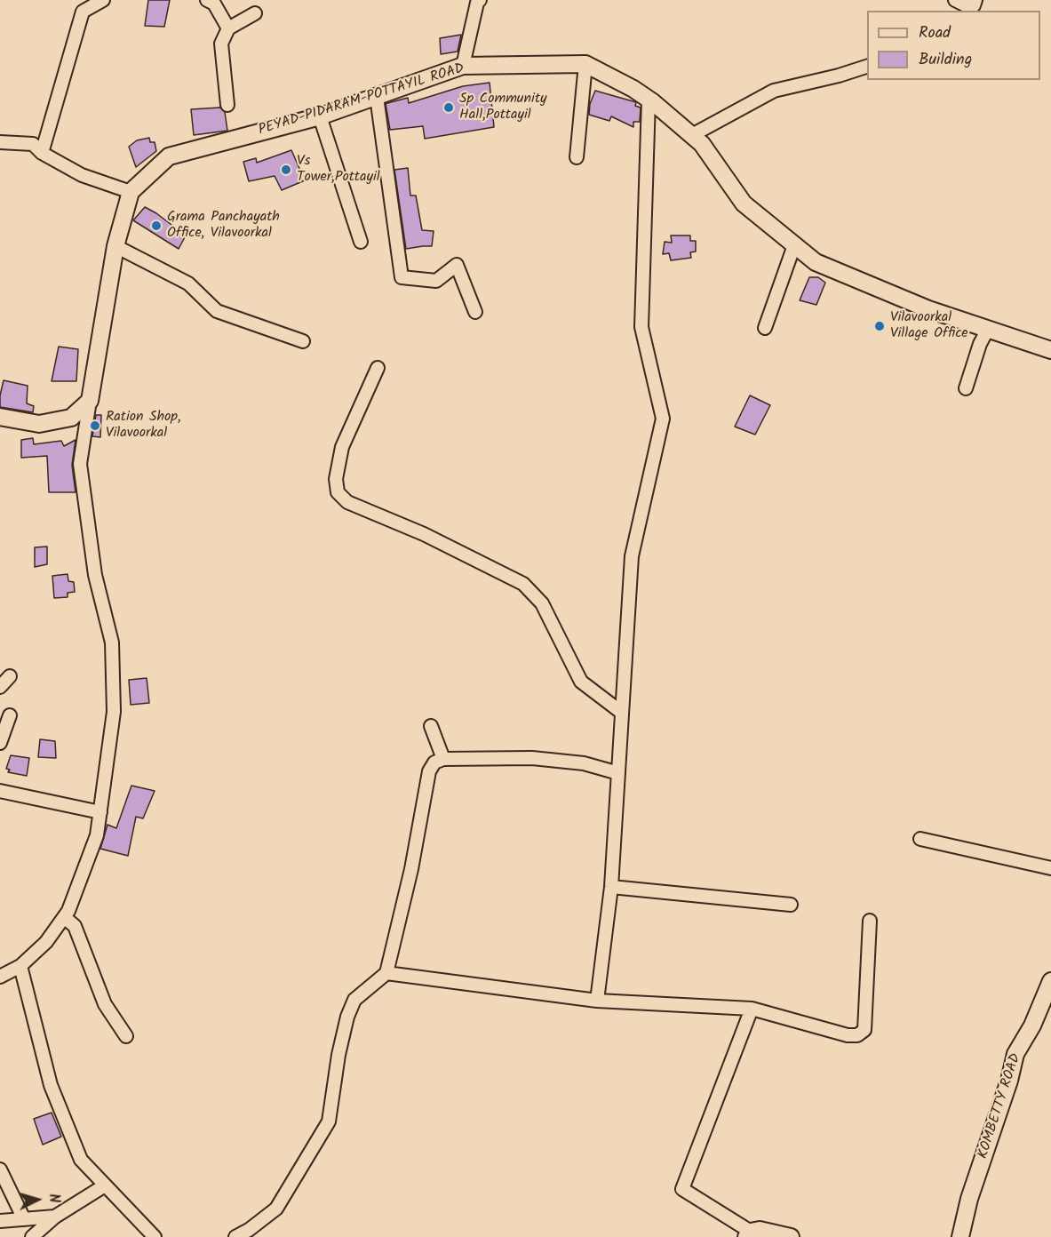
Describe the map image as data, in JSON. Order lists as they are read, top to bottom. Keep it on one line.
{"streets":{"street":["PEYAD-PIDARAM-POTTAYIL ROAD","KOMBETTY ROAD"]},"places":["Sp Community Hall,Pottayil","Vs Tower,Pottayil","Grama Panchayath Office, Vilavoorkal","Vilavoorkal Village Office","Ration Shop, Vilavoorkal"],"legend":["Road","Building"],"north":"right"}
